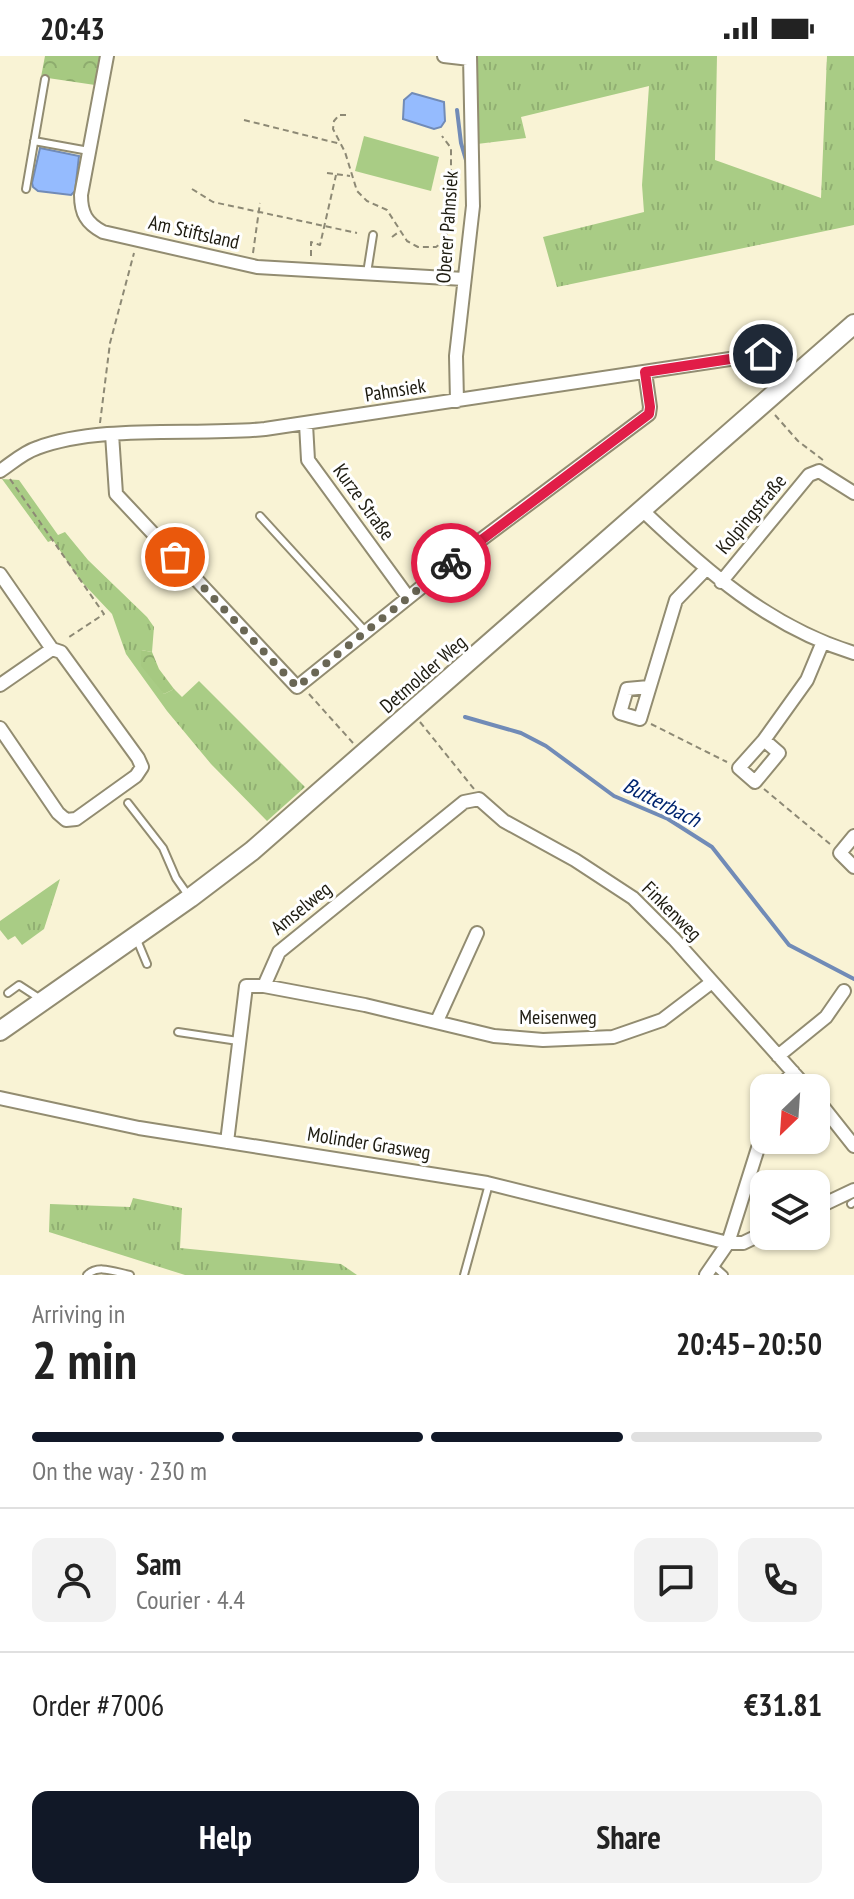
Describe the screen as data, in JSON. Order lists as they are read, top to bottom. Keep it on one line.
{"streets":{"street":["Oberer Pahnsiek","Am Stiftsland","Pahnsiek","Kurze Straße","Kolpingstraße","Detmolder Weg","Amselweg","Finkenweg","Meisenweg","Molinder Grasweg"]},"crossings":[["Oberer Pahnsiek","Am Stiftsland"],["Oberer Pahnsiek","Pahnsiek"],["Pahnsiek","Kurze Straße"],["Pahnsiek","Detmolder Weg"],["Amselweg","Finkenweg"],["Amselweg","Meisenweg"],["Amselweg","Molinder Grasweg"],["Finkenweg","Meisenweg"]],"water":["Butterbach"],"north":"bottom left","page":{"status":"20:43","heading":["2 min","Arriving in","20:45–20:50"],"panel":["Sam","Courier · 4.4","Order #7006","€31.81"],"bar":"On the way · 230 m","buttons":["Help","Share"]}}
